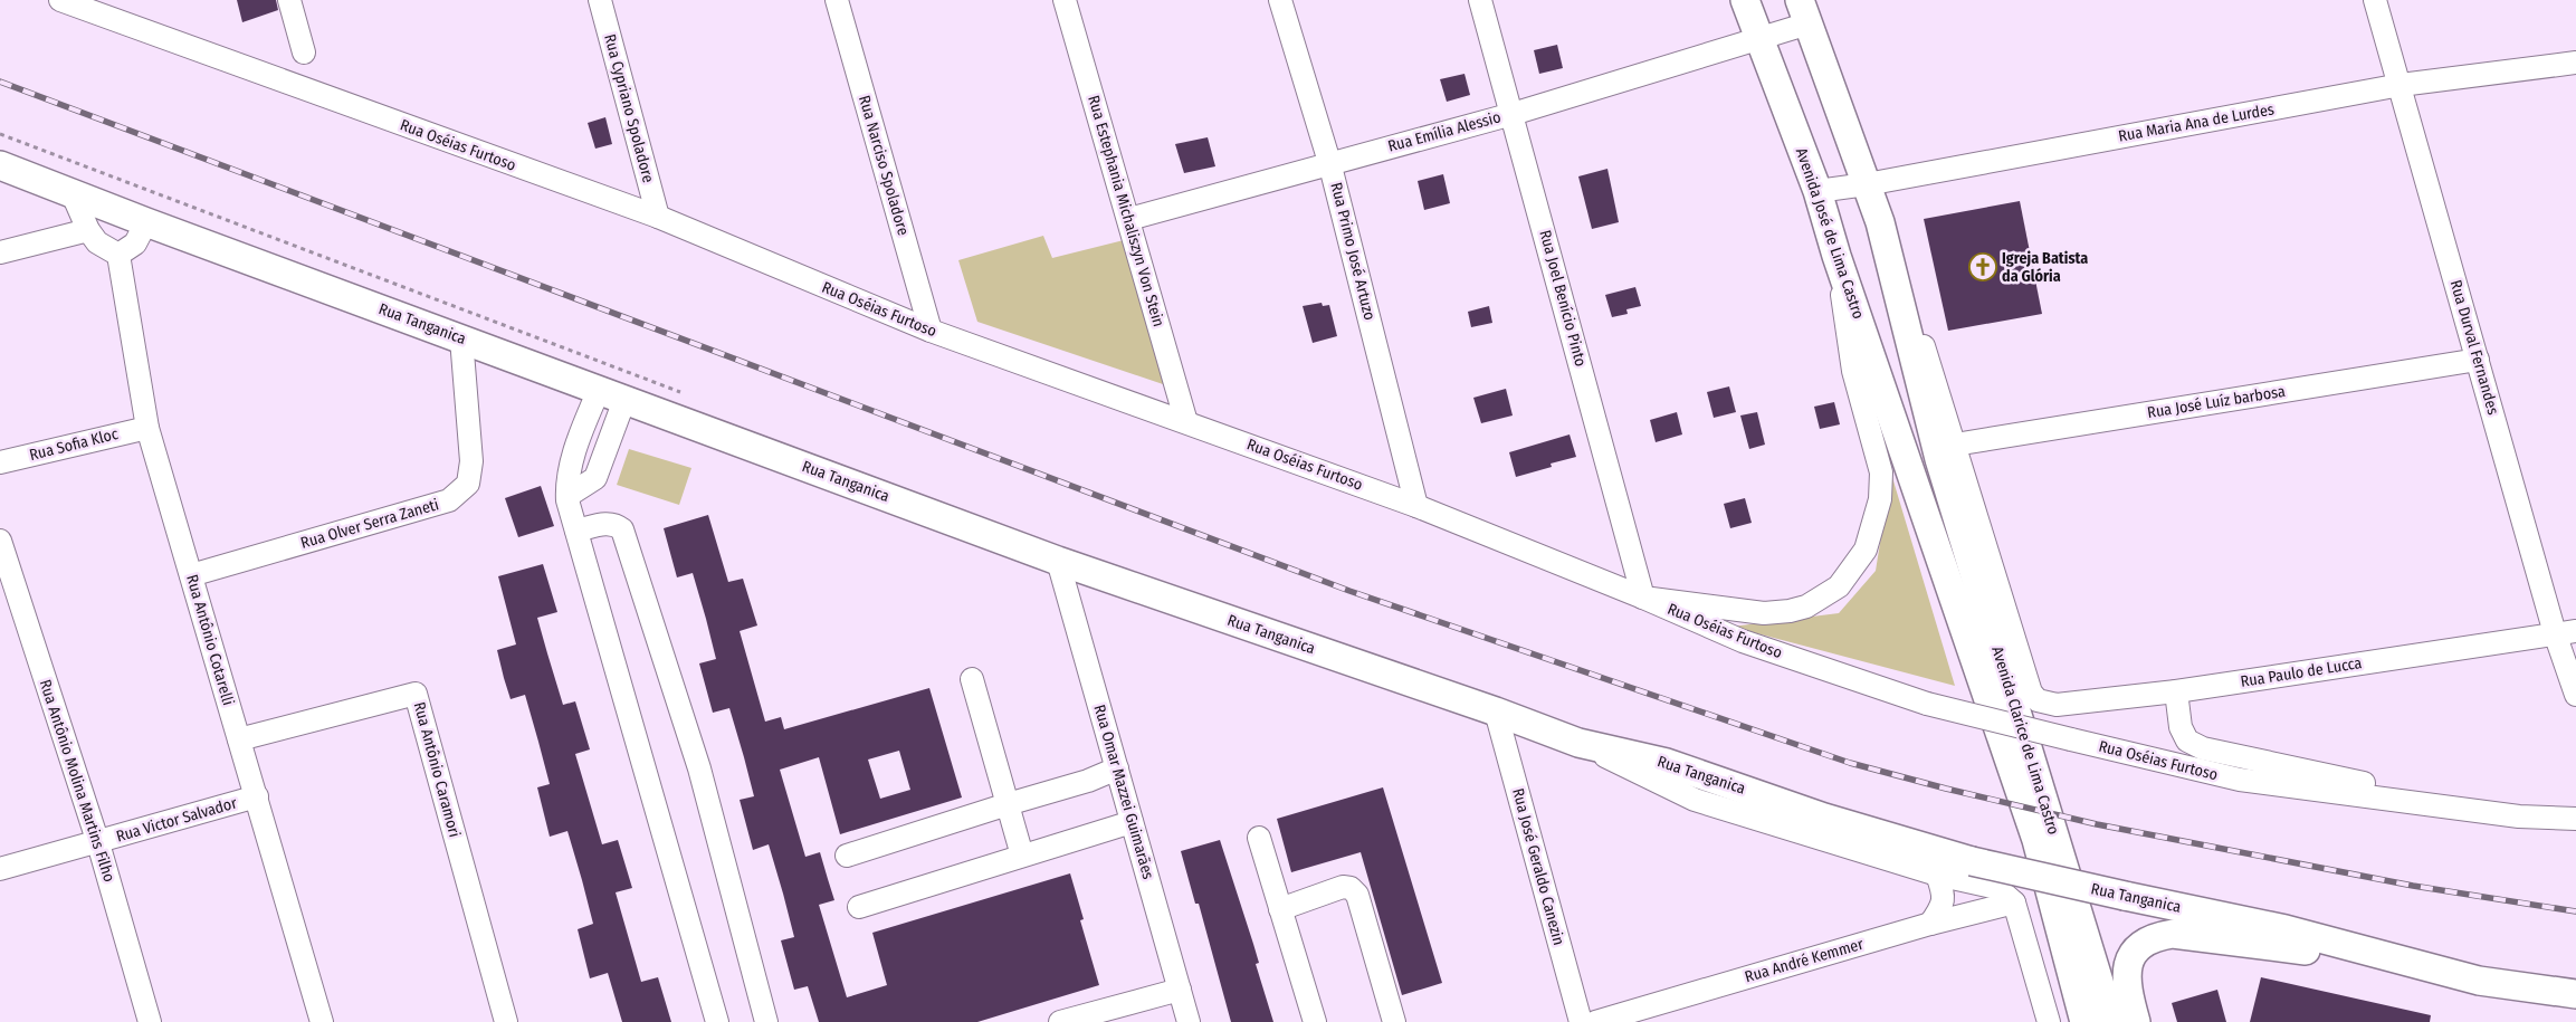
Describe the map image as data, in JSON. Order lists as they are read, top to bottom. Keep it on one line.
{"streets":{"street":["Rua Cypriano Spoladore","Rua Maria Ana de Lurdes","Rua Emília Alessio","Rua Oséias Furtoso","Rua Narciso Spoladore","Rua Estephania Michaliszyn Von Stein","Avenida José de Lima Castro","Rua Primo José Artuzo","Rua Joel Benício Pinto","Rua Tanganica","Rua Durval Fernandes","Rua José Luíz barbosa","Rua Sofia Kloc","Rua Olver Serra Zaneti","Rua Antônio Cotarelli","Rua Paulo de Lucca","Avenida Clarice de Lima Castro","Rua Antônio Caramori","Rua Antônio Molina Martins Filho","Rua Omar Mazzei Guimarães","Rua Victor Salvador","Rua José Geraldo Canezin","Rua André Kemmer"]},"crossings":[["Rua Cypriano Spoladore","Rua Oséias Furtoso"],["Rua Maria Ana de Lurdes","Avenida José de Lima Castro"],["Rua Maria Ana de Lurdes","Rua Durval Fernandes"],["Rua Emília Alessio","Rua Estephania Michaliszyn Von Stein"],["Rua Emília Alessio","Avenida José de Lima Castro"],["Rua Emília Alessio","Rua Primo José Artuzo"],["Rua Emília Alessio","Rua Joel Benício Pinto"],["Rua Oséias Furtoso","Rua Narciso Spoladore"],["Rua Oséias Furtoso","Rua Estephania Michaliszyn Von Stein"],["Rua Oséias Furtoso","Rua Primo José Artuzo"],["Rua Oséias Furtoso","Rua Joel Benício Pinto"],["Avenida José de Lima Castro","Avenida Clarice de Lima Castro"],["Rua Tanganica","Rua Olver Serra Zaneti"],["Rua Tanganica","Rua Omar Mazzei Guimarães"],["Rua Tanganica","Rua José Geraldo Canezin"],["Rua Durval Fernandes","Rua José Luíz barbosa"],["Rua Durval Fernandes","Rua Paulo de Lucca"],["Rua José Luíz barbosa","Rua Paulo de Lucca"],["Rua José Luíz barbosa","Avenida Clarice de Lima Castro"],["Rua Sofia Kloc","Rua Antônio Cotarelli"],["Rua Olver Serra Zaneti","Rua Antônio Cotarelli"],["Rua Antônio Cotarelli","Rua Antônio Caramori"],["Rua Antônio Cotarelli","Rua Victor Salvador"],["Rua Paulo de Lucca","Avenida Clarice de Lima Castro"],["Rua Antônio Molina Martins Filho","Rua Victor Salvador"]],"places":{"church":["Igreja Batista da Glória"]}}
